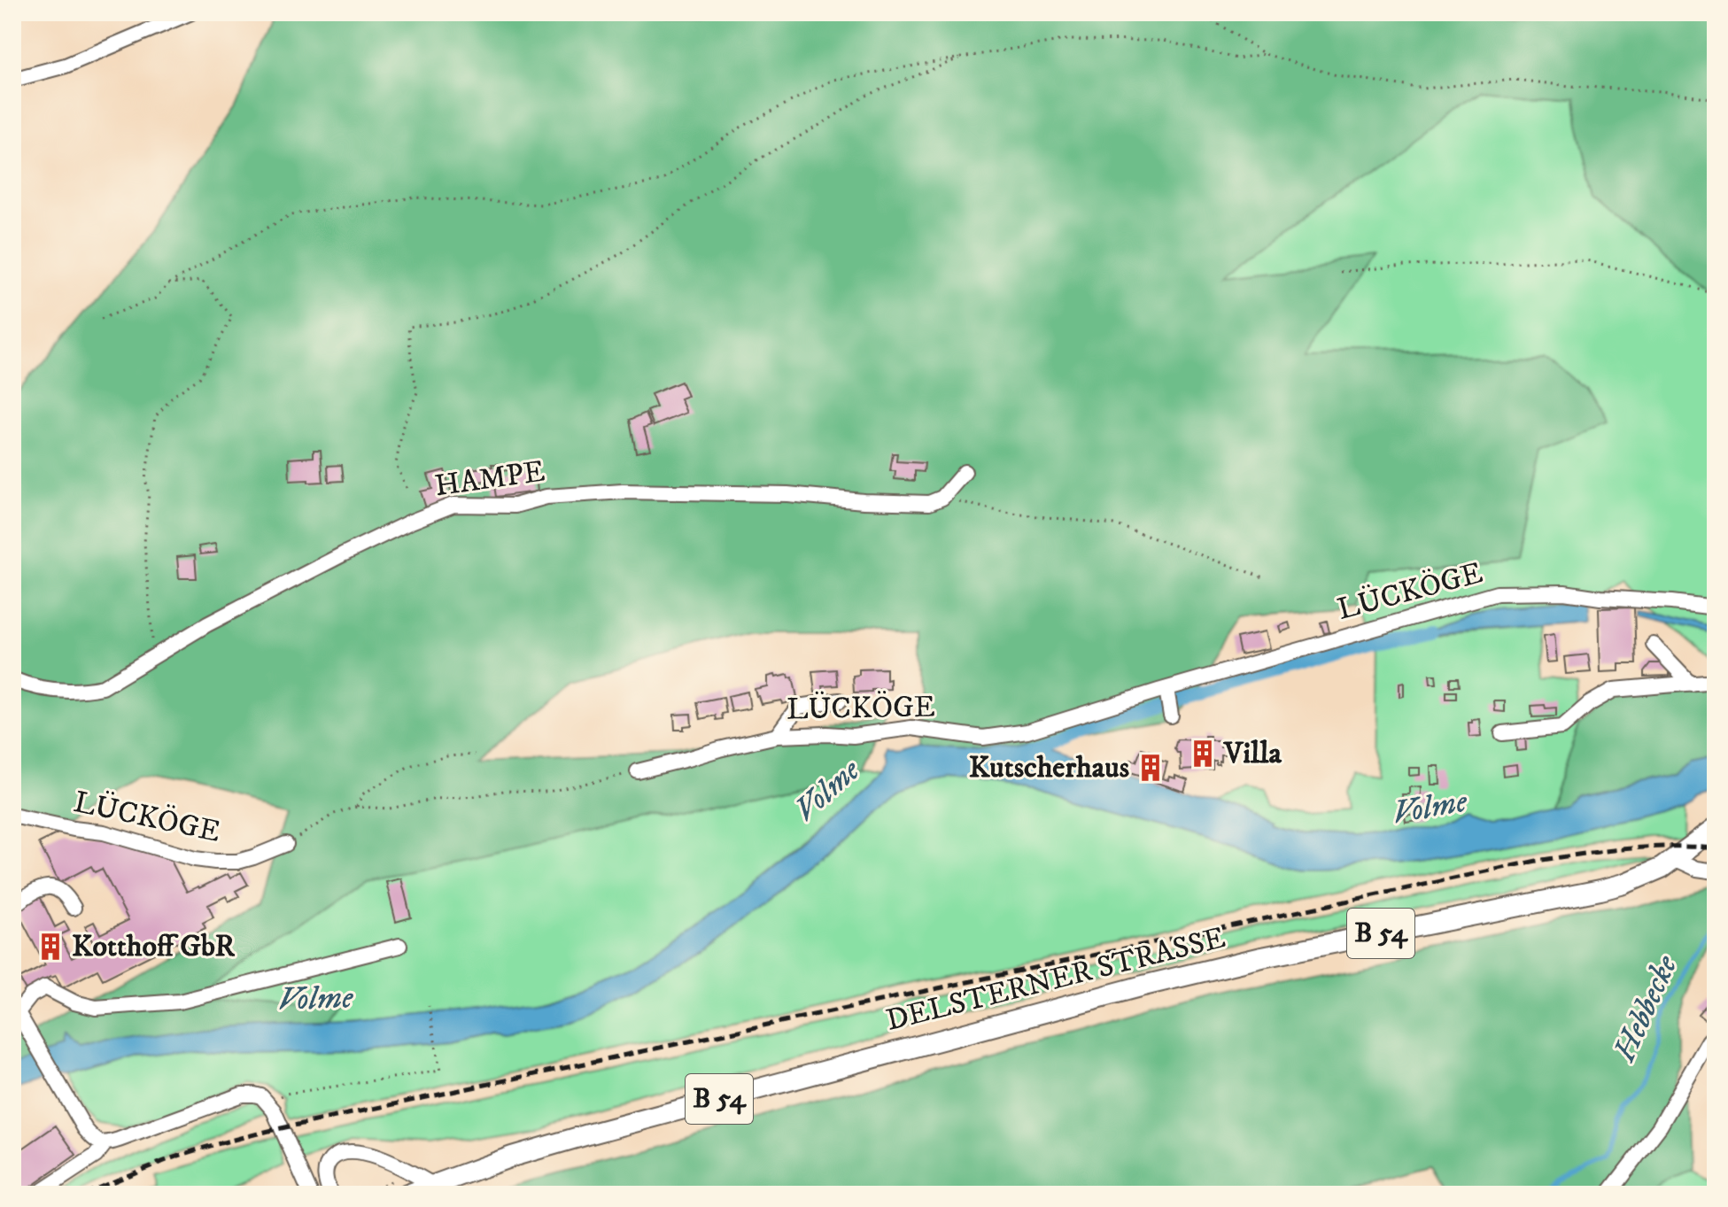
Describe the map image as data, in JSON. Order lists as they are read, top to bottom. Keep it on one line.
{"streets":{"main road":["B 54","DELSTERNER STRASSE"],"street":["HAMPE","LÜCKÖGE"]},"water":["Volme","Hebbecke"],"places":{"building":["Villa","Kutscherhaus","Kotthoff GbR"]}}
